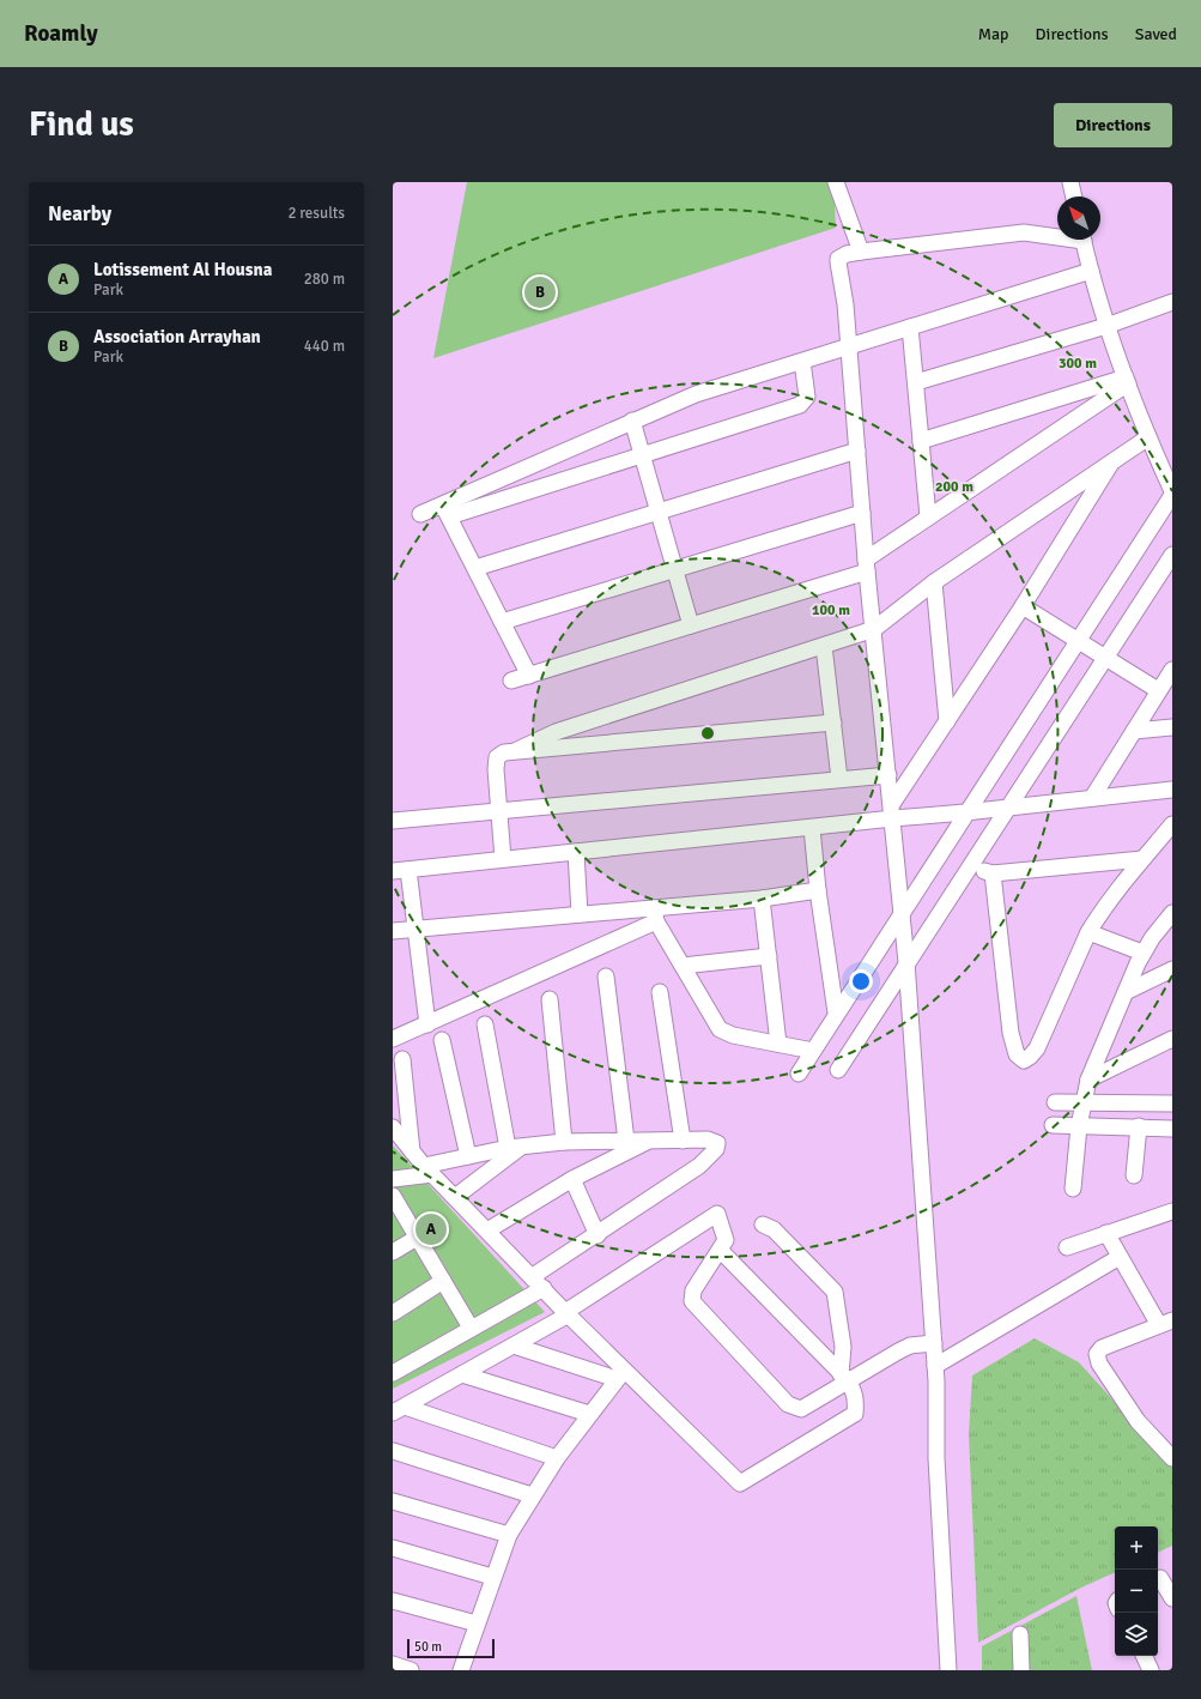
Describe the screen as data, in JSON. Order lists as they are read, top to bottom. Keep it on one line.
{"scale_bar":"50 m","north":"top left","page":{"header":"Roamly","nav":["Map","Directions","Saved"],"buttons":"Directions","title":"Find us","heading":["Nearby","2 results"],"list":[{"mark":"A","name":"Lotissement Al Housna","note":"Park","value":"280 m"},{"mark":"B","name":"Association Arrayhan","note":"Park","value":"440 m"}],"pins":["B","A"],"map_buttons":["+","−"],"scale":"50 m"},"rings":["300 m","200 m","100 m"]}
